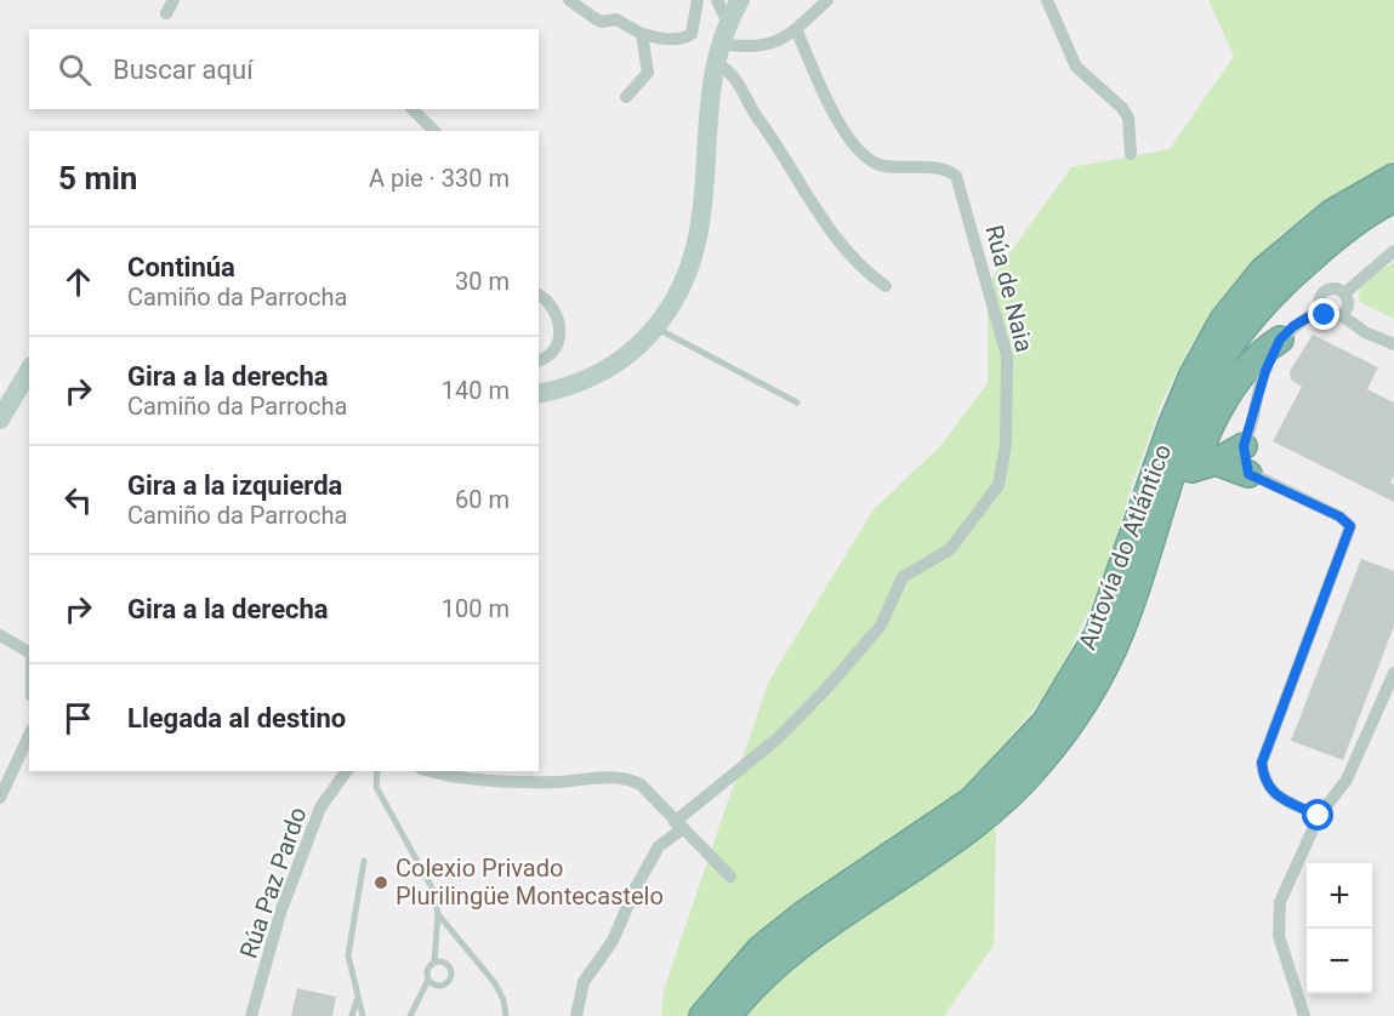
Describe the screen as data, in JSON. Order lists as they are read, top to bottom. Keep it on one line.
{"streets":{"highway":["Autovía do Atlántico"],"street":["Rúa de Naia","Rúa Paz Pardo"]},"places":["Colexio Privado Plurilingüe Montecastelo"],"page":{"search":"Buscar aquí","heading":["5 min","A pie · 330 m"],"list":[["Continúa","Camiño da Parrocha","30 m"],["Gira a la derecha","Camiño da Parrocha","140 m"],["Gira a la izquierda","Camiño da Parrocha","60 m"],["Gira a la derecha","100 m"],"Llegada al destino"],"map_buttons":["+","−"]}}
